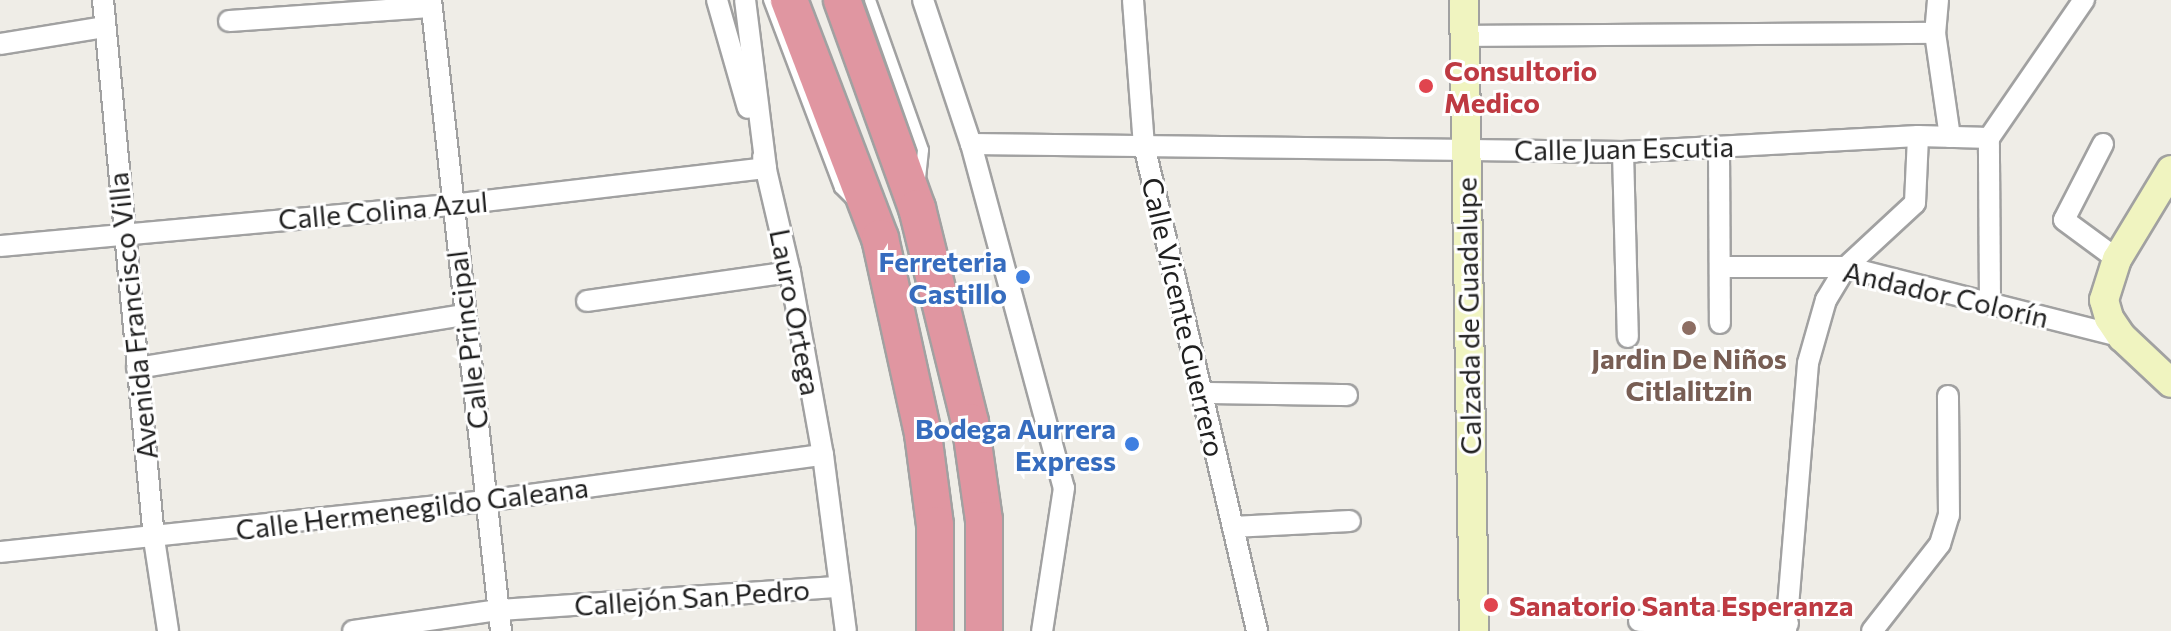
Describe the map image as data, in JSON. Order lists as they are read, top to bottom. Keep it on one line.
{"streets":{"street":["Calle Juan Escutia","Calle Colina Azul","Andador Colorín","Lauro Ortega","Avenida Francisco Villa","Calzada de Guadalupe","Calle Vicente Guerrero","Calle Principal","Calle Hermenegildo Galeana","Callejón San Pedro"]},"crossings":[["Calle Juan Escutia","Calzada de Guadalupe"],["Calle Juan Escutia","Calle Vicente Guerrero"],["Calle Colina Azul","Lauro Ortega"],["Calle Colina Azul","Avenida Francisco Villa"],["Calle Colina Azul","Calle Principal"],["Lauro Ortega","Calle Hermenegildo Galeana"],["Lauro Ortega","Callejón San Pedro"],["Avenida Francisco Villa","Calle Hermenegildo Galeana"],["Calle Principal","Calle Hermenegildo Galeana"],["Calle Principal","Callejón San Pedro"]],"places":["Consultorio Medico","Ferreteria Castillo","Jardin De Niños Citlalitzin","Bodega Aurrera Express","Sanatorio Santa Esperanza"]}
